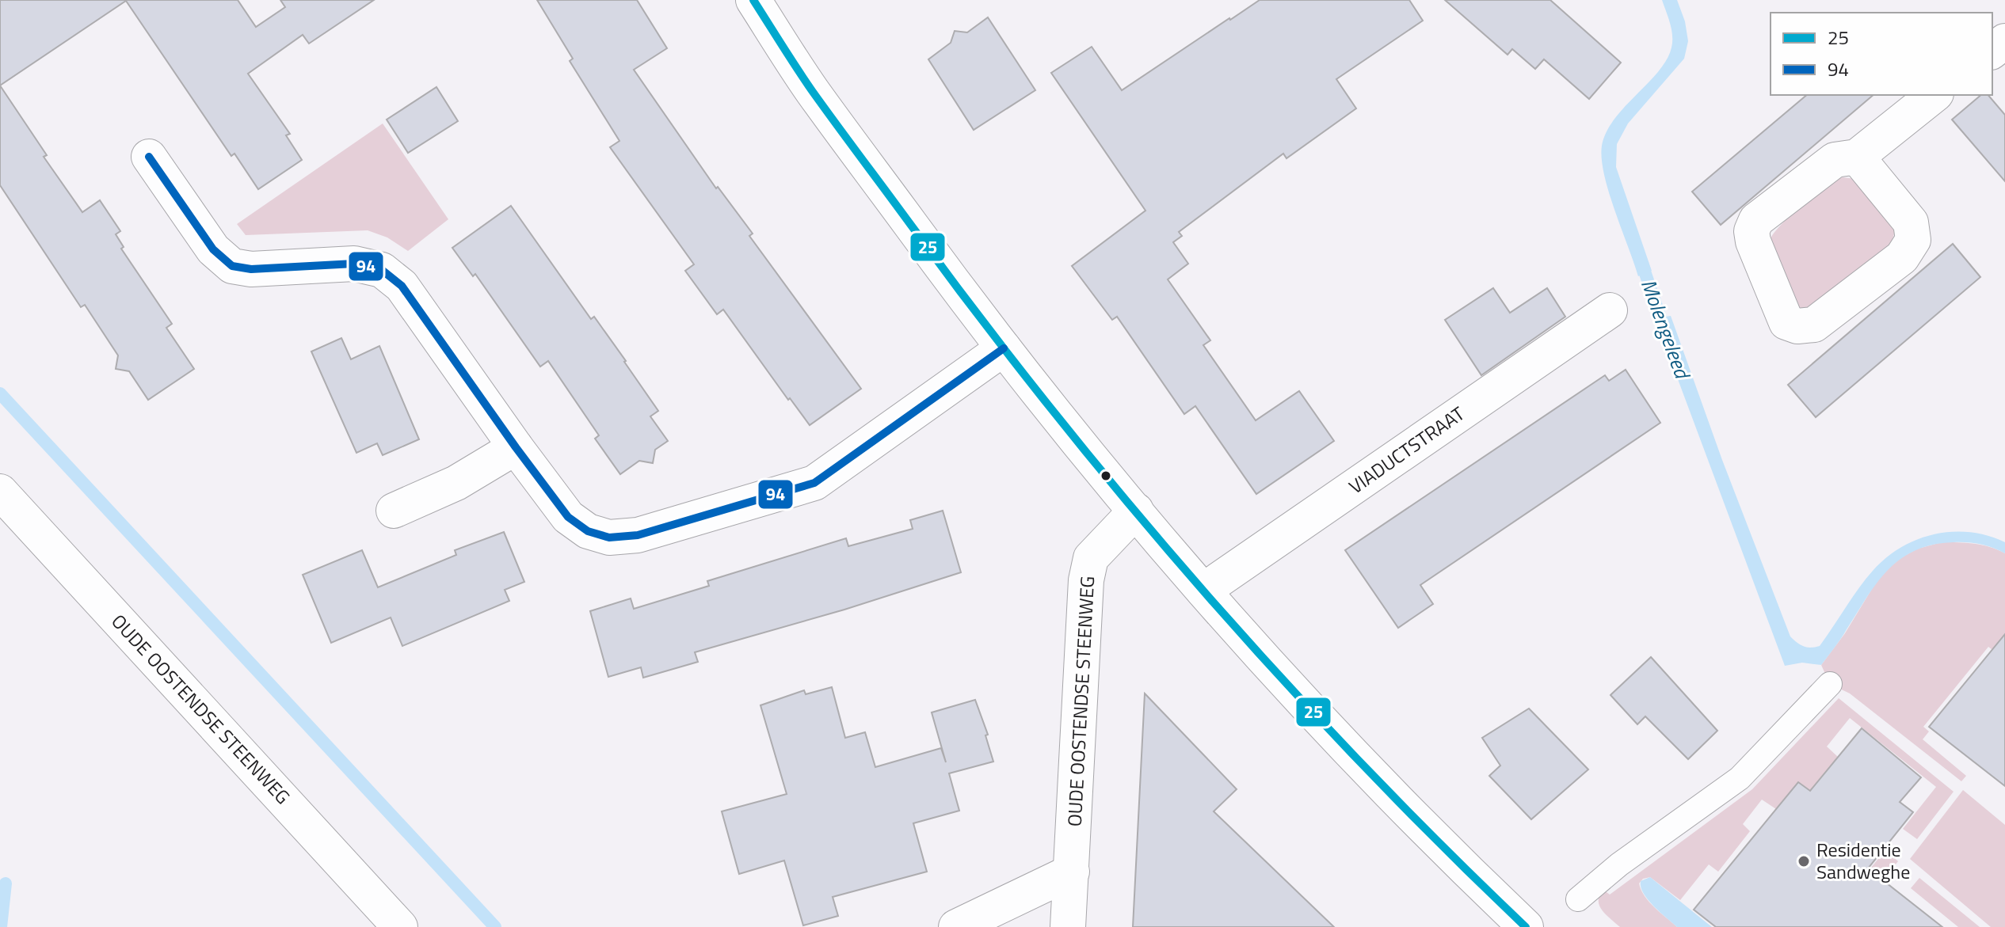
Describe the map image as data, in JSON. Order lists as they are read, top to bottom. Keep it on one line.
{"streets":{"street":["VIADUCTSTRAAT","OUDE OOSTENDSE STEENWEG"]},"water":["Molengeleed"],"places":["Residentie Sandweghe"],"lines":["transit line 25","transit line 94"],"legend":["25","94"]}
